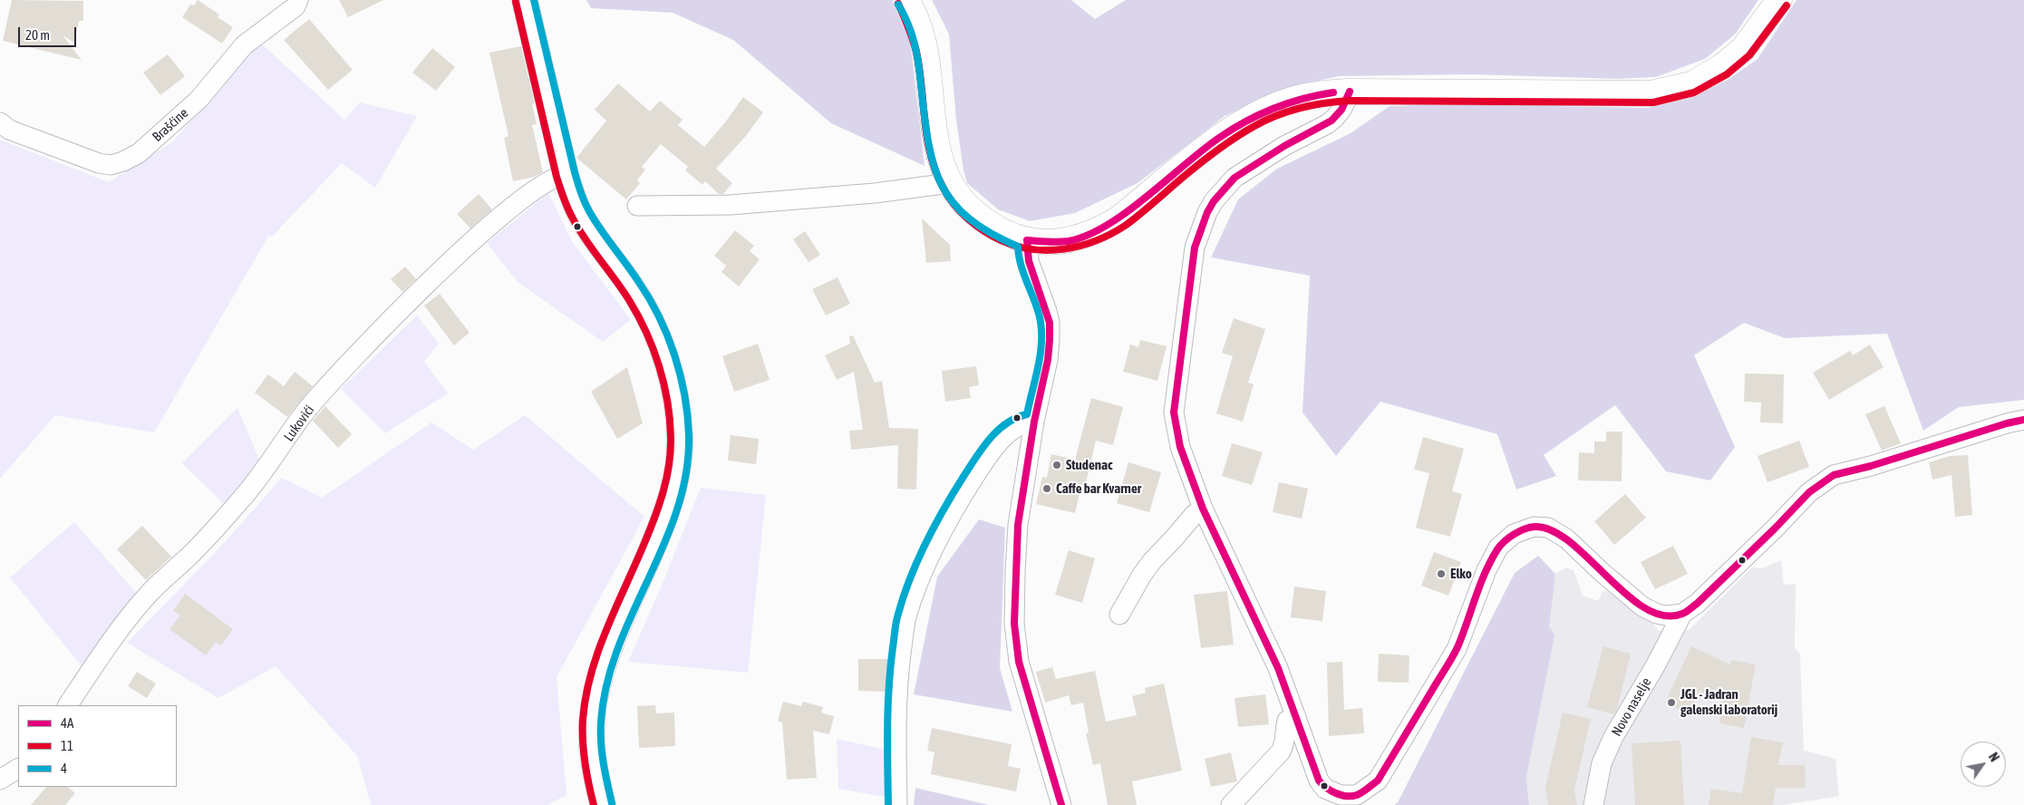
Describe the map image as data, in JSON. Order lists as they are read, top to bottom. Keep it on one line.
{"streets":{"street":["Brašćine","Lukovići","Novo naselje"]},"places":["Studenac","Caffe bar Kvarner","Elko","JGL - Jadran galenski laboratorij"],"lines":["transit line 4","transit line 11","transit line 4A"],"legend":["4A","11","4"],"scale_bar":"20 m","north":"top right"}
